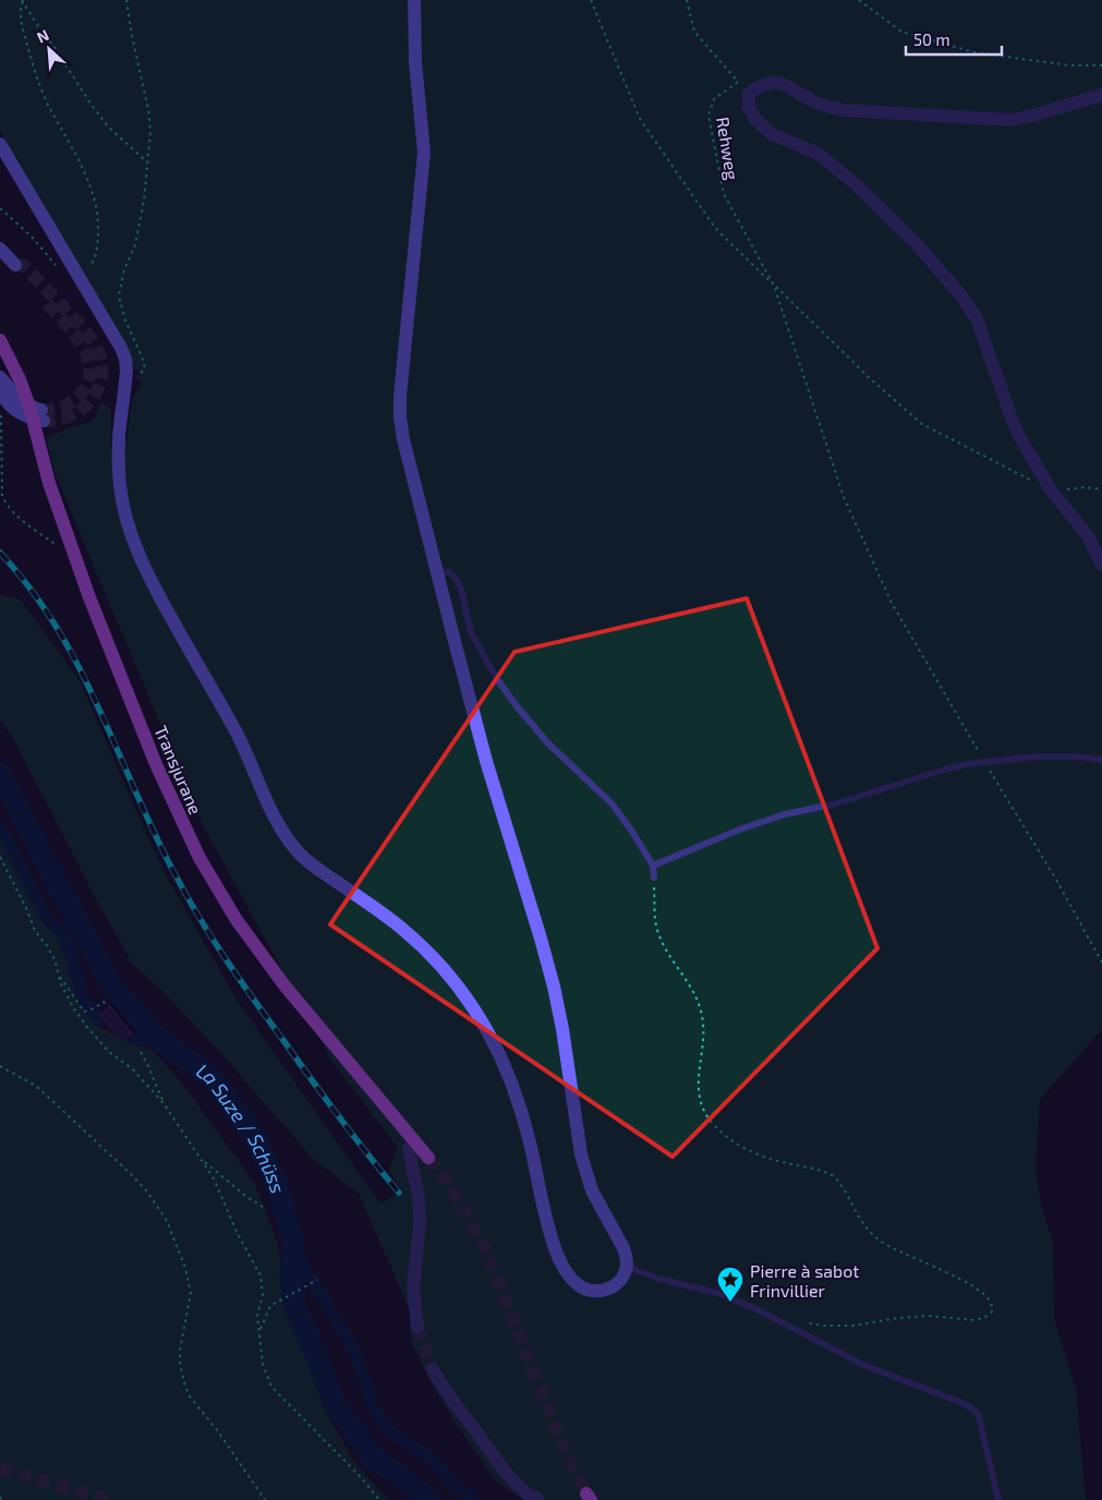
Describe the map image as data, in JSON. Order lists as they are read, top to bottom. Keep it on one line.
{"streets":{"main road":["Transjurane"],"path":["Rehweg"]},"water":["La Suze / Schüss"],"places":{"place":["Pierre à sabot Frinvillier"]},"scale_bar":"50 m","north":"top left"}
